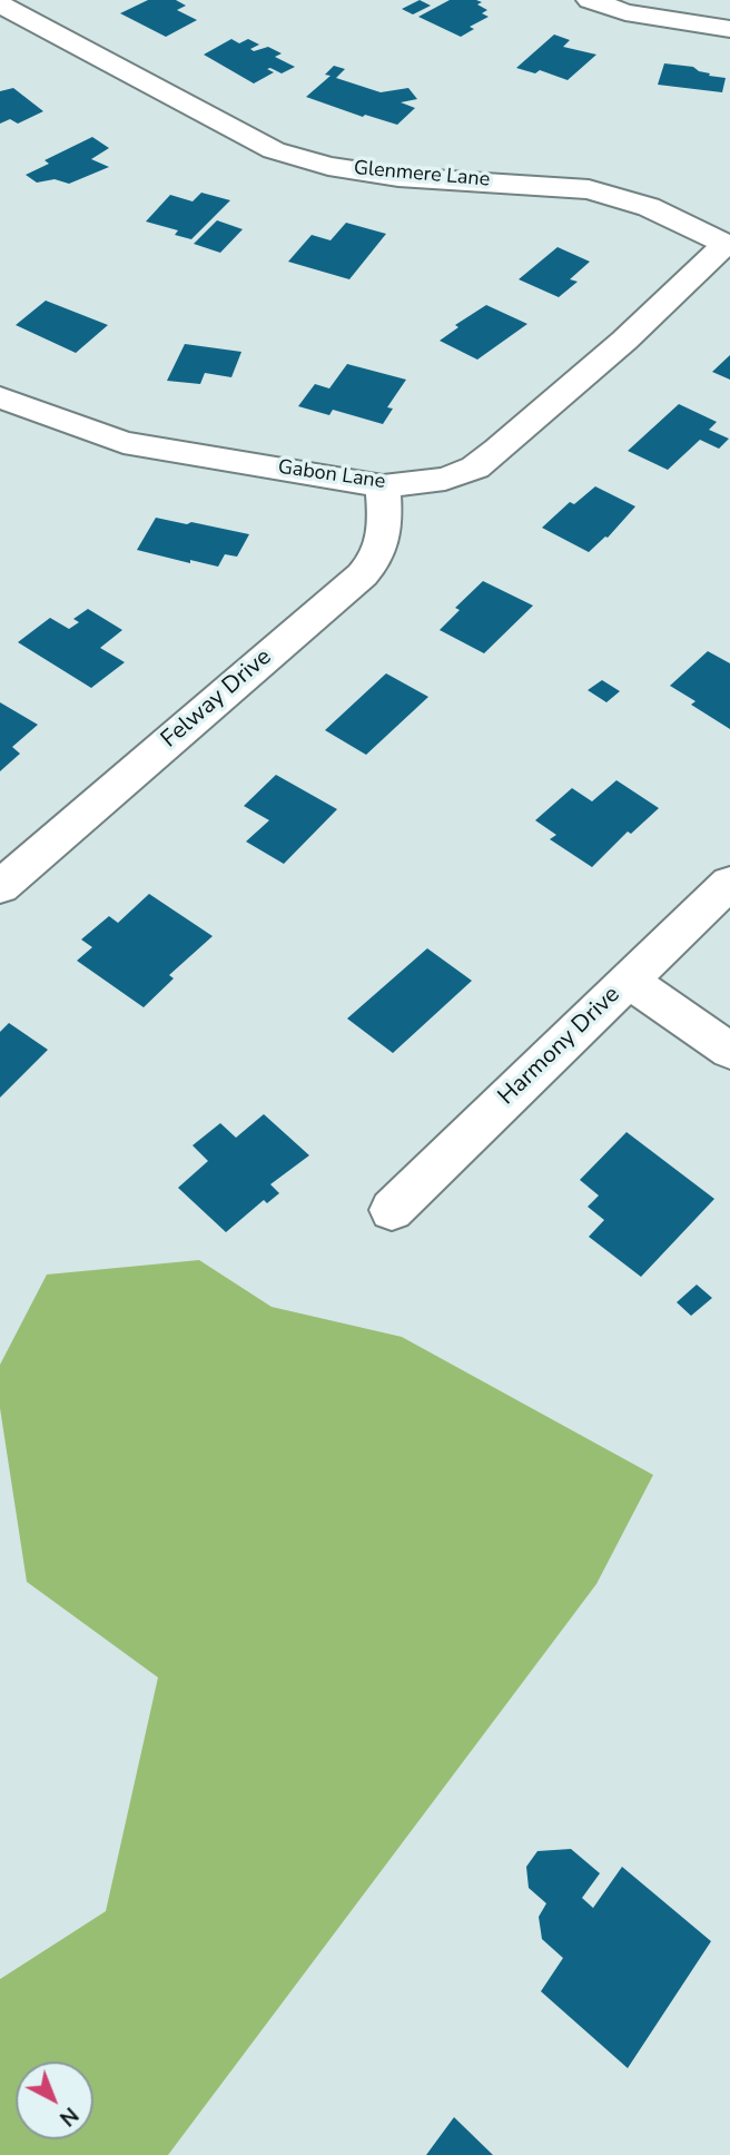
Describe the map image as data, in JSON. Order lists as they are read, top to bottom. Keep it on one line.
{"streets":{"street":["Glenmere Lane","Gabon Lane","Felway Drive","Harmony Drive"]},"crossings":[["Glenmere Lane","Gabon Lane"],["Gabon Lane","Felway Drive"]],"north":"bottom right"}
